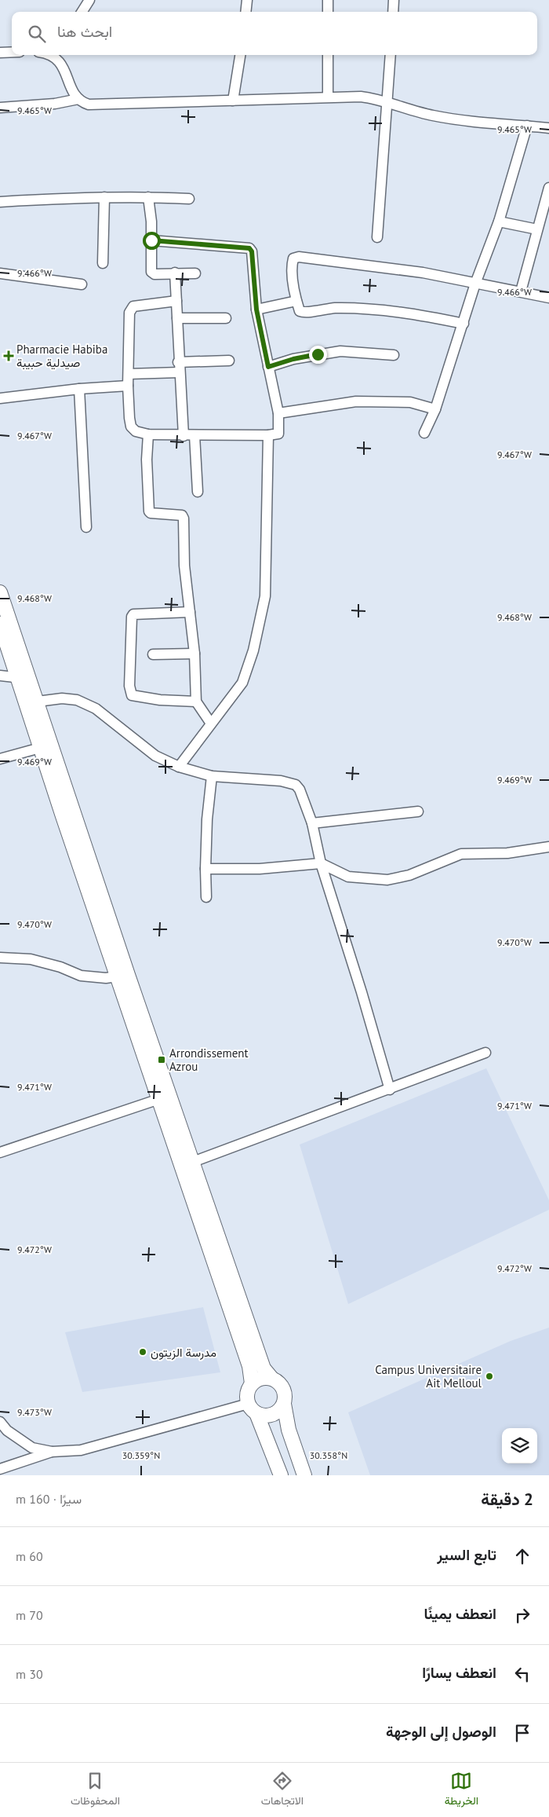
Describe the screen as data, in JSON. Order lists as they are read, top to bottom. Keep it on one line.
{"places":{"health":["Pharmacie Habiba صيدلية حبيبة"],"transit":["Arrondissement Azrou"],"other":["مدرسة الزيتون","Campus Universitaire Ait Melloul"]},"page":{"search":"ابحث هنا","heading":["2 دقيقة","سيرًا · 160 m"],"list":[["تابع السير","60 m"],["انعطف يمينًا","70 m"],["انعطف يسارًا","30 m"],"الوصول إلى الوجهة"],"nav":["الخريطة","الاتجاهات","المحفوظات"]},"coordinates":["9.465°W","9.466°W","9.467°W","9.468°W","9.469°W","9.470°W","9.471°W","9.472°W","9.473°W","30.359°N","30.358°N"]}
